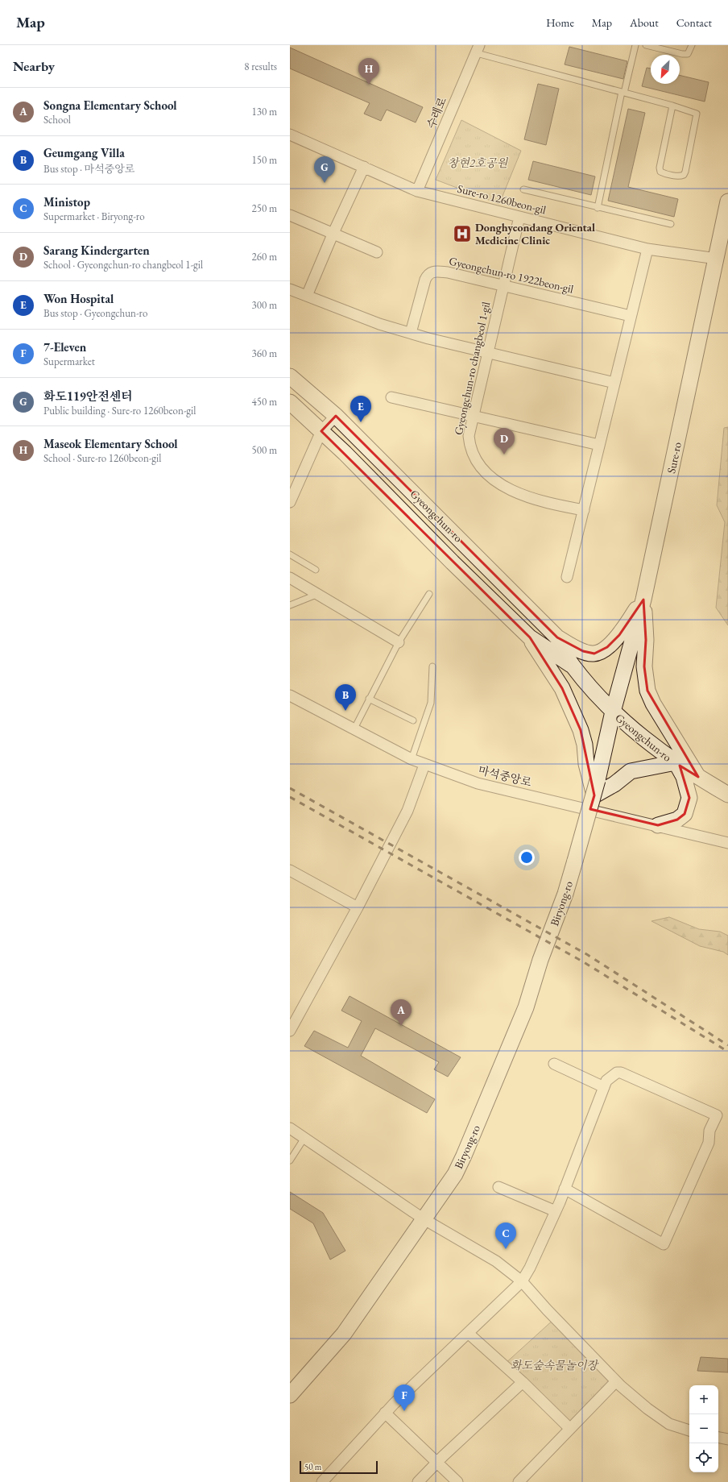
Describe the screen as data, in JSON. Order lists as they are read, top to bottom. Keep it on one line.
{"streets":{"street":["수레로","Sure-ro 1260beon-gil","Gyeongchun-ro 1922beon-gil","Gyeongchun-ro changbeol 1-gil","Sure-ro","Gyeongchun-ro","마석중앙로","Biryong-ro"]},"crossings":[["수레로","Sure-ro 1260beon-gil"],["Sure-ro 1260beon-gil","Gyeongchun-ro changbeol 1-gil"],["Sure-ro 1260beon-gil","Sure-ro"],["Gyeongchun-ro 1922beon-gil","Gyeongchun-ro changbeol 1-gil"],["Sure-ro","Gyeongchun-ro"],["Sure-ro","Biryong-ro"],["Gyeongchun-ro","Biryong-ro"]],"parks":["창현2호공원","화도숲속물놀이장"],"places":{"hospital":["Donghyeondang Oriental Medicine Clinic"]},"scale_bar":"50 m","north":"bottom left","page":{"header":"Map","nav":["Home","Map","About","Contact"],"heading":["Nearby","8 results"],"pins":["H","G","E","D","B","A","C","F"],"list":[{"mark":"A","name":"Songna Elementary School","note":"School","value":"130 m"},{"mark":"B","name":"Geumgang Villa","note":"Bus stop · 마석중앙로","value":"150 m"},{"mark":"C","name":"Ministop","note":"Supermarket · Biryong-ro","value":"250 m"},{"mark":"D","name":"Sarang Kindergarten","note":"School · Gyeongchun-ro changbeol 1-gil","value":"260 m"},{"mark":"E","name":"Won Hospital","note":"Bus stop · Gyeongchun-ro","value":"300 m"},{"mark":"F","name":"7-Eleven","note":"Supermarket","value":"360 m"},{"mark":"G","name":"화도119안전센터","note":"Public building · Sure-ro 1260beon-gil","value":"450 m"},{"mark":"H","name":"Maseok Elementary School","note":"School · Sure-ro 1260beon-gil","value":"500 m"}],"map_buttons":["+","−"],"scale":"50 m"}}
